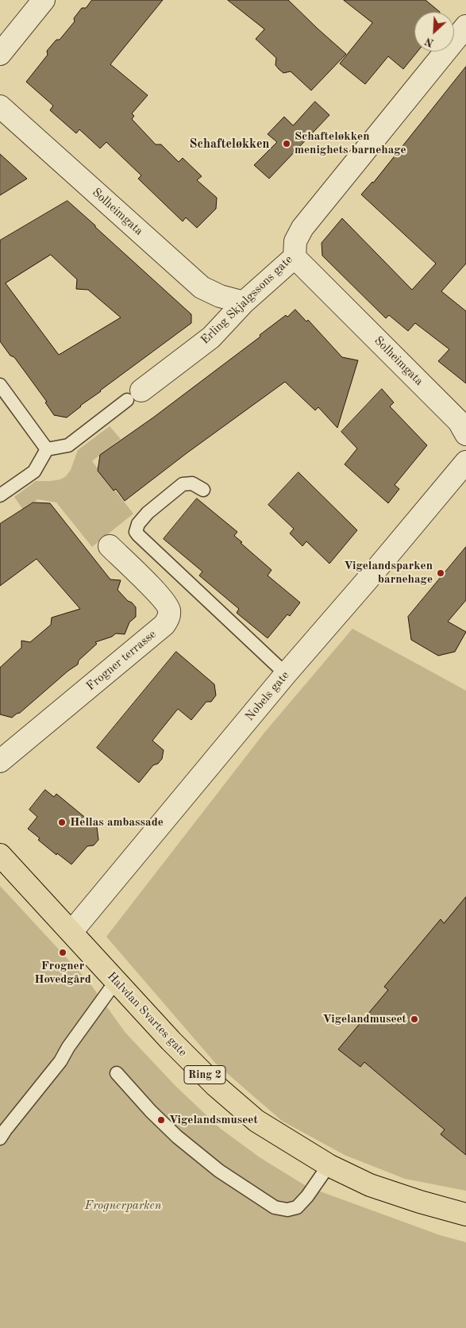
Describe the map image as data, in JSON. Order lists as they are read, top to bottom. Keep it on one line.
{"streets":{"main road":["Halvdan Svartes gate","Ring 2"],"street":["Solheimgata","Erling Skjalgssons gate","Frogner terrasse","Nobels gate"]},"crossings":[["Solheimgata","Erling Skjalgssons gate"],["Nobels gate","Halvdan Svartes gate"]],"districts":["Schafteløkken"],"parks":["Frognerparken"],"places":["Schafteløkken menighets barnehage","Vigelandsparken barnehage","Hellas ambassade","Frogner Hovedgård","Vigelandmuseet","Vigelandsmuseet"],"north":"bottom left"}
